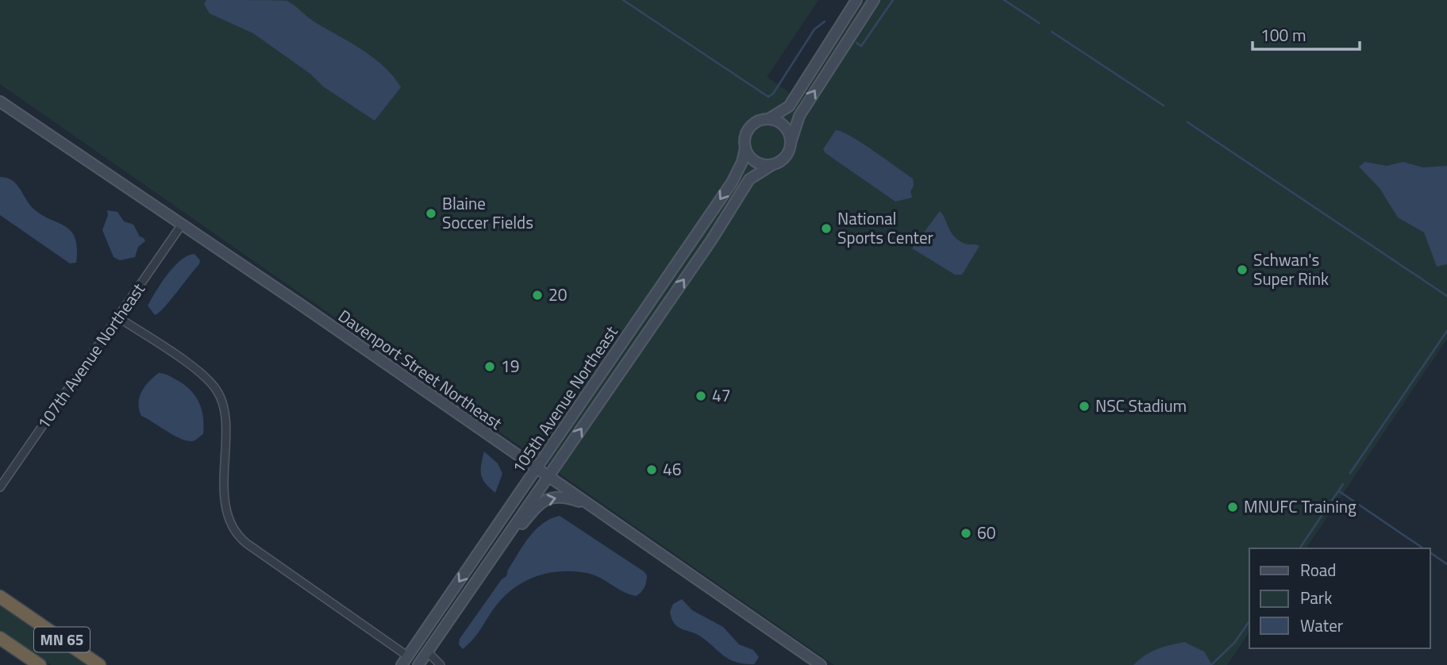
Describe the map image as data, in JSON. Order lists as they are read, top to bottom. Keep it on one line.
{"streets":{"highway":["MN 65"],"street":["107th Avenue Northeast","Davenport Street Northeast","105th Avenue Northeast"]},"crossings":[["107th Avenue Northeast","Davenport Street Northeast"],["Davenport Street Northeast","105th Avenue Northeast"]],"places":["Blaine Soccer Fields","National Sports Center","Schwan's Super Rink","20","19","47","NSC Stadium","46","MNUFC Training","60"],"legend":["Road","Park","Water"],"scale_bar":"100 m"}
